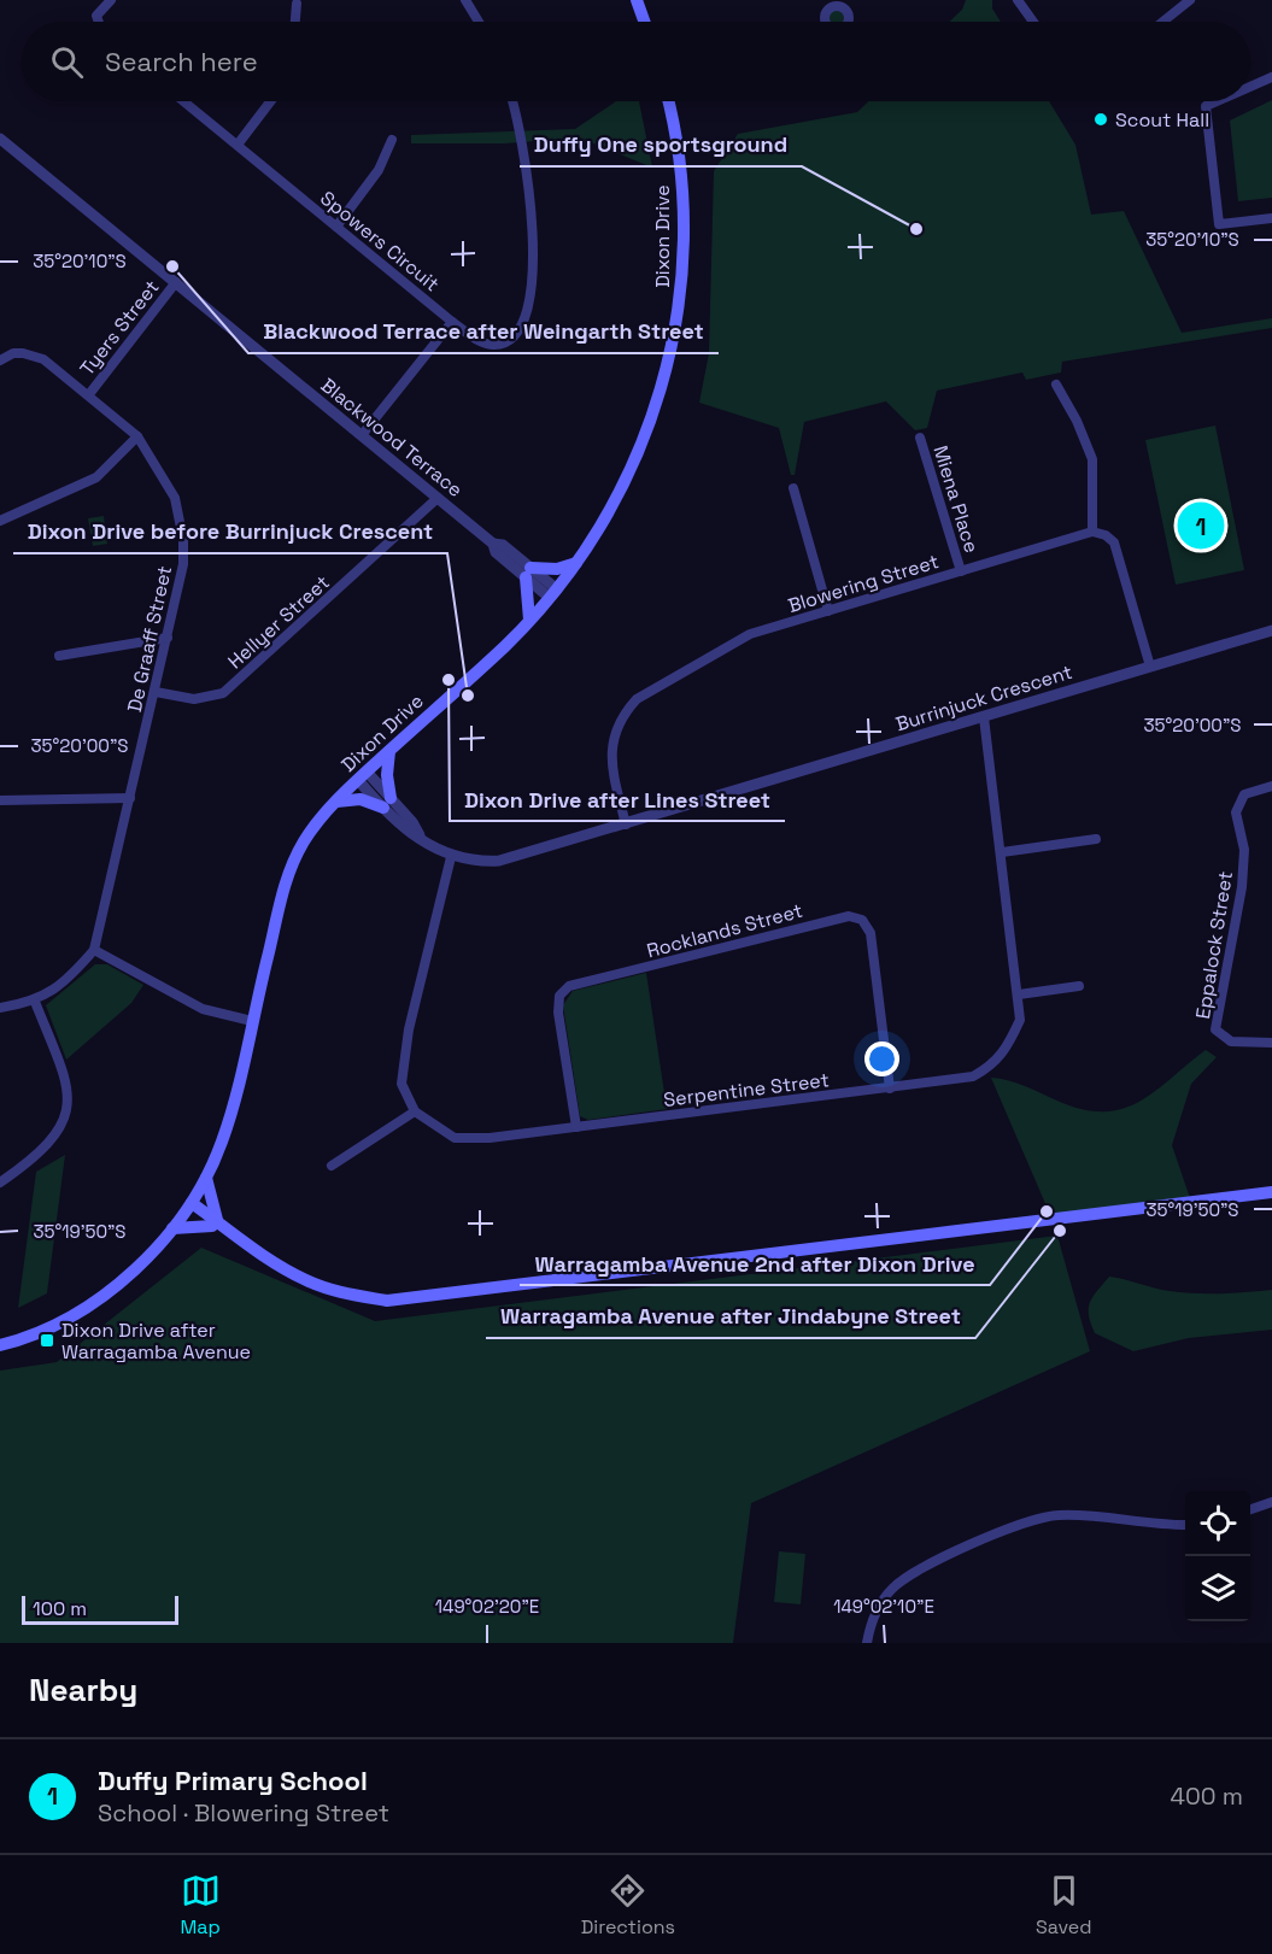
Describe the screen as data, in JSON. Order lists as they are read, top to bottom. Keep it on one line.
{"streets":{"main road":["Dixon Drive"],"street":["Spowers Circuit","Tyers Street","Blackwood Terrace","Miena Place","Blowering Street","Hellyer Street","De Graaff Street","Burrinjuck Crescent","Rocklands Street","Eppalock Street","Serpentine Street"]},"crossings":[["Dixon Drive","Blackwood Terrace"],["Dixon Drive","Burrinjuck Crescent"],["Tyers Street","Blackwood Terrace"],["Tyers Street","De Graaff Street"],["Blackwood Terrace","Hellyer Street"],["Miena Place","Blowering Street"],["Blowering Street","Burrinjuck Crescent"],["Hellyer Street","De Graaff Street"],["Burrinjuck Crescent","Serpentine Street"],["Rocklands Street","Serpentine Street"]],"places":{"other":["Scout Hall","Duffy One sportsground","Blackwood Terrace after Weingarth Street","Dixon Drive after Lines Street","Dixon Drive before Burrinjuck Crescent","Warragamba Avenue 2nd after Dixon Drive","Warragamba Avenue after Jindabyne Street"],"transit":["Dixon Drive after Warragamba Avenue"]},"scale_bar":"100 m","page":{"search":"Search here","pins":"1","scale":"100 m","heading":"Nearby","list":[{"mark":"1","name":"Duffy Primary School","note":"School · Blowering Street","value":"400 m"}],"nav":["Map","Directions","Saved"]},"coordinates":["35°20'10\"S","35°20'00\"S","35°19'50\"S","149°02'20\"E","149°02'10\"E"]}
